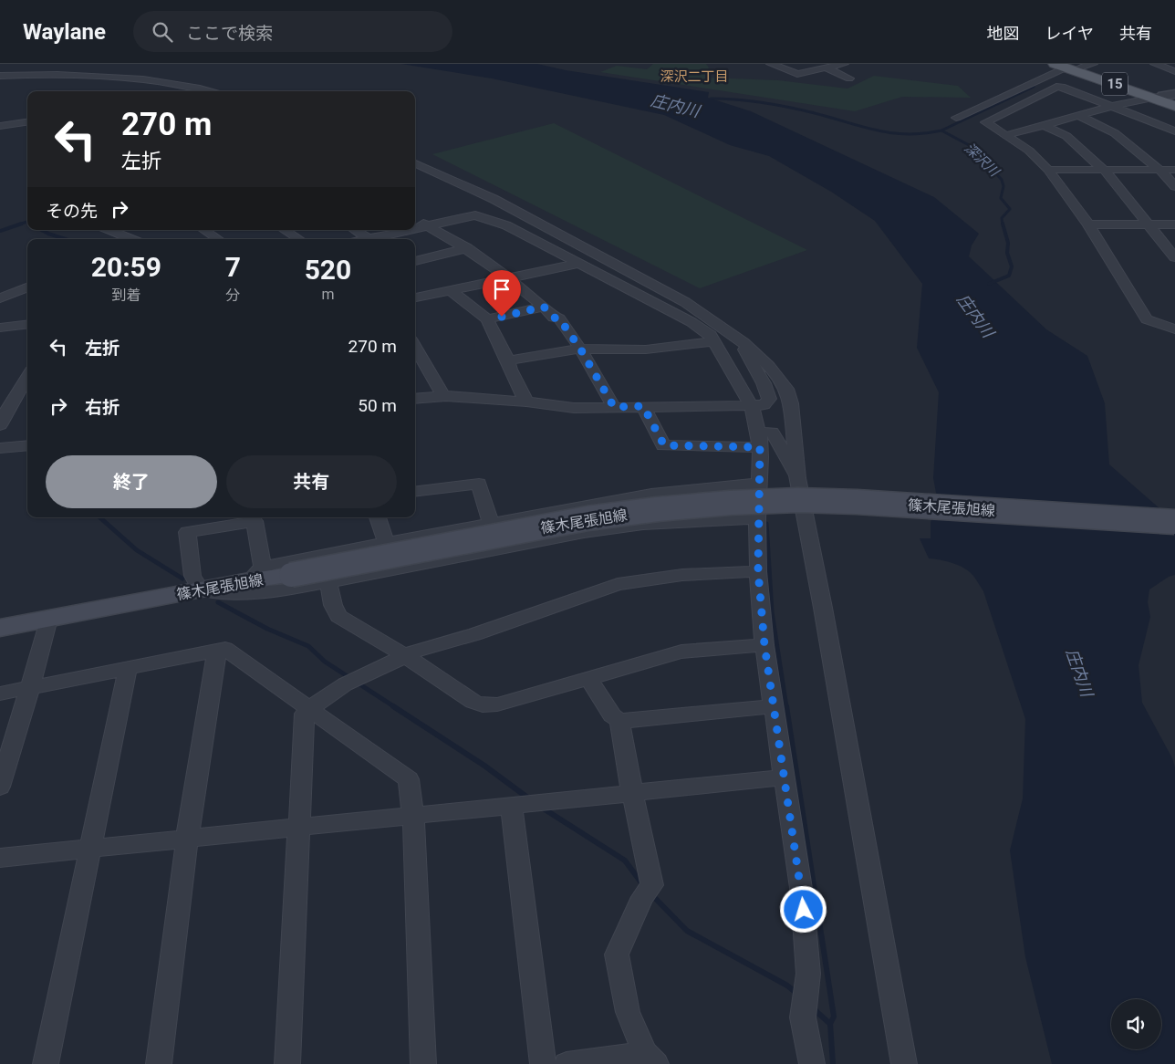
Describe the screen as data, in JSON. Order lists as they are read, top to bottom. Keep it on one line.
{"streets":{"main road":["15","篠木尾張旭線"]},"districts":["深沢二丁目"],"water":["庄内川","深沢川"],"page":{"header":"Waylane","search":"ここで検索","nav":["地図","レイヤ","共有"],"turn":["270 m","左折"],"then":"その先","eta":["20:59","到着","7","分","520","m"],"list":[{"name":"左折","value":"270 m"},{"name":"右折","value":"50 m"}],"buttons":["終了","共有"]}}
